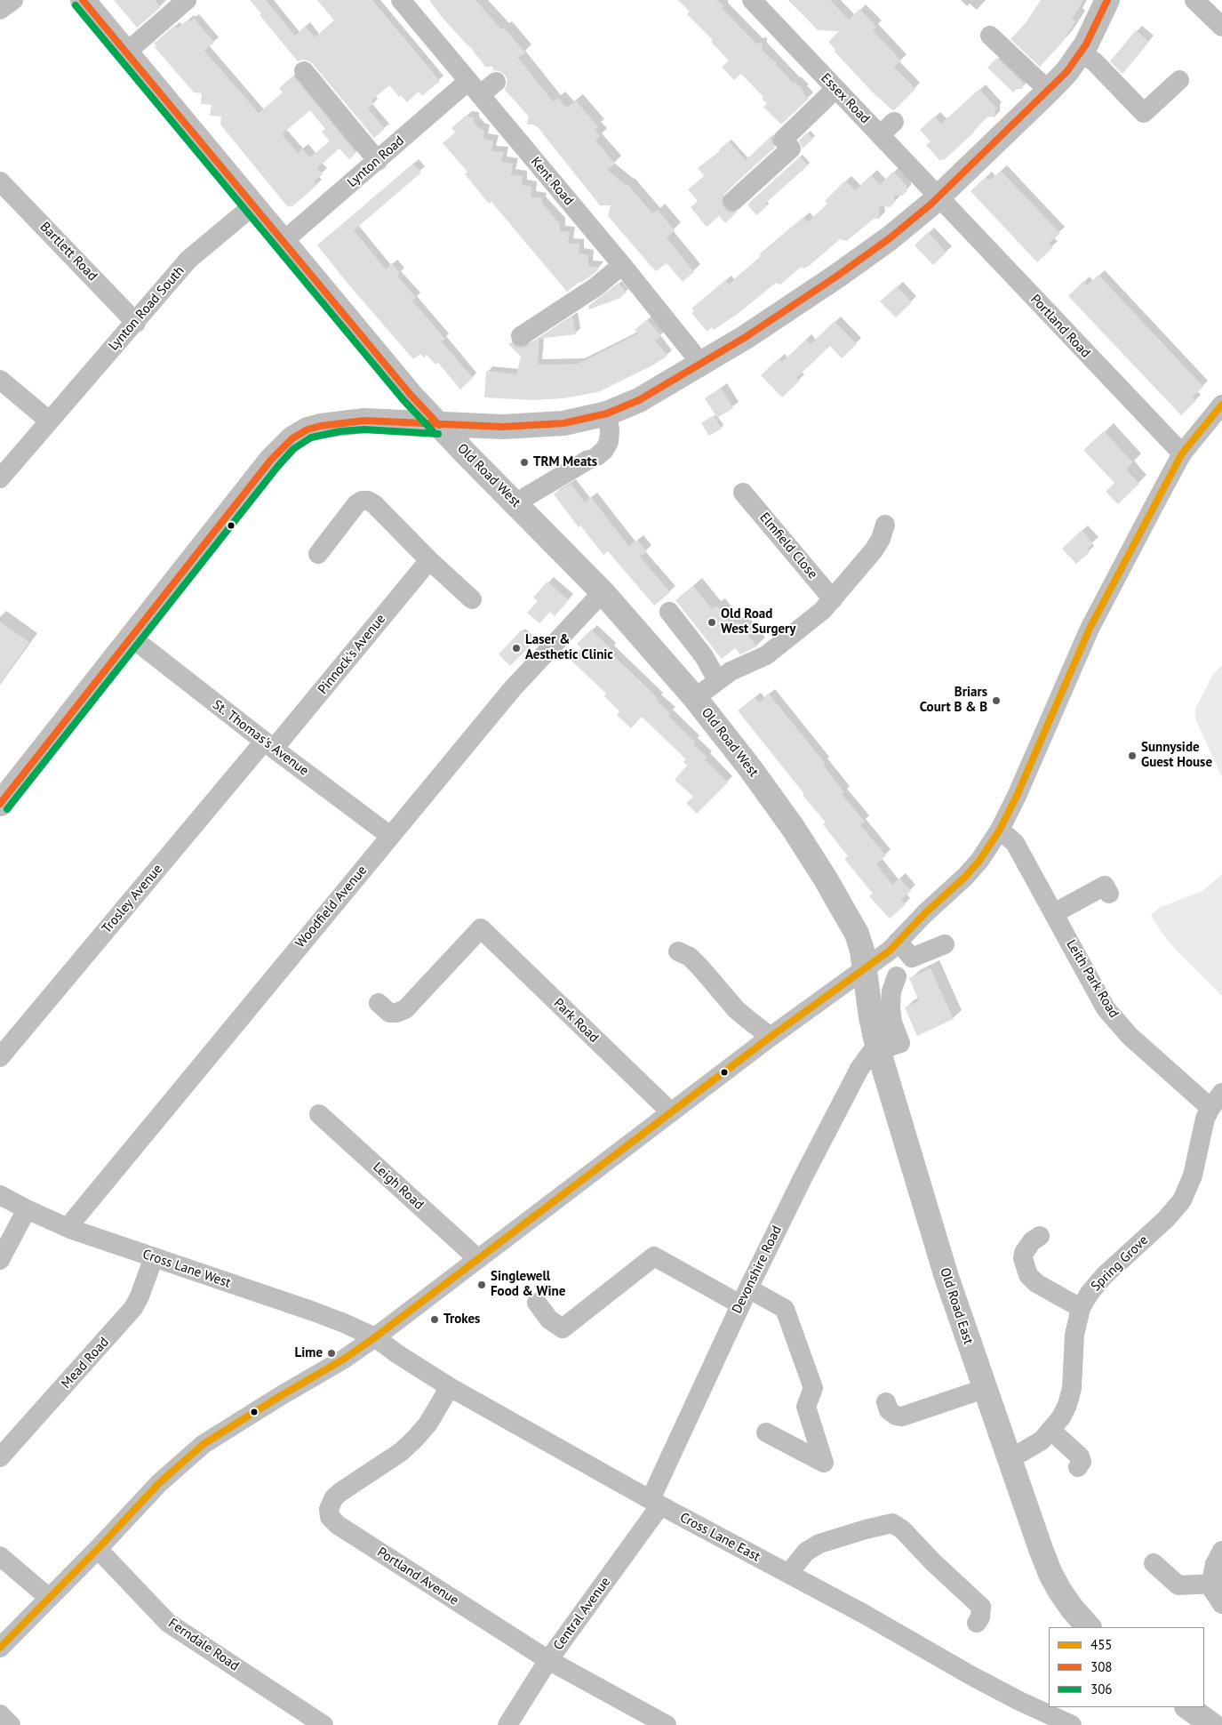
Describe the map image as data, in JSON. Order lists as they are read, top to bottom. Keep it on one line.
{"streets":{"main road":["Old Road West","Old Road East"],"street":["Essex Road","Lynton Road","Kent Road","Bartlett Road","Lynton Road South","Portland Road","Elmfield Close","Pinnock's Avenue","St. Thomas's Avenue","Trosley Avenue","Woodfield Avenue","Leith Park Road","Park Road","Leigh Road","Spring Grove","Cross Lane West","Devonshire Road","Mead Road","Cross Lane East","Portland Avenue","Central Avenue","Ferndale Road"]},"crossings":[["Essex Road","Portland Road"],["Lynton Road","Kent Road"],["Lynton Road","Old Road West"],["Bartlett Road","Lynton Road South"],["Lynton Road South","Old Road West"],["Old Road West","Woodfield Avenue"],["Old Road West","Old Road East"],["Pinnock's Avenue","St. Thomas's Avenue"],["Pinnock's Avenue","Trosley Avenue"],["St. Thomas's Avenue","Trosley Avenue"],["St. Thomas's Avenue","Woodfield Avenue"],["Woodfield Avenue","Cross Lane West"],["Leith Park Road","Spring Grove"],["Spring Grove","Old Road East"],["Cross Lane West","Mead Road"],["Cross Lane West","Cross Lane East"],["Devonshire Road","Old Road East"],["Devonshire Road","Cross Lane East"],["Devonshire Road","Central Avenue"],["Cross Lane East","Portland Avenue"],["Cross Lane East","Central Avenue"],["Portland Avenue","Central Avenue"]],"places":["TRM Meats","Old Road West Surgery","Laser & Aesthetic Clinic","Briars Court B & B","Sunnyside Guest House","Singlewell Food & Wine","Trokes","Lime"],"lines":["transit line 308","transit line 306","transit line 455"],"legend":["455","308","306"]}
